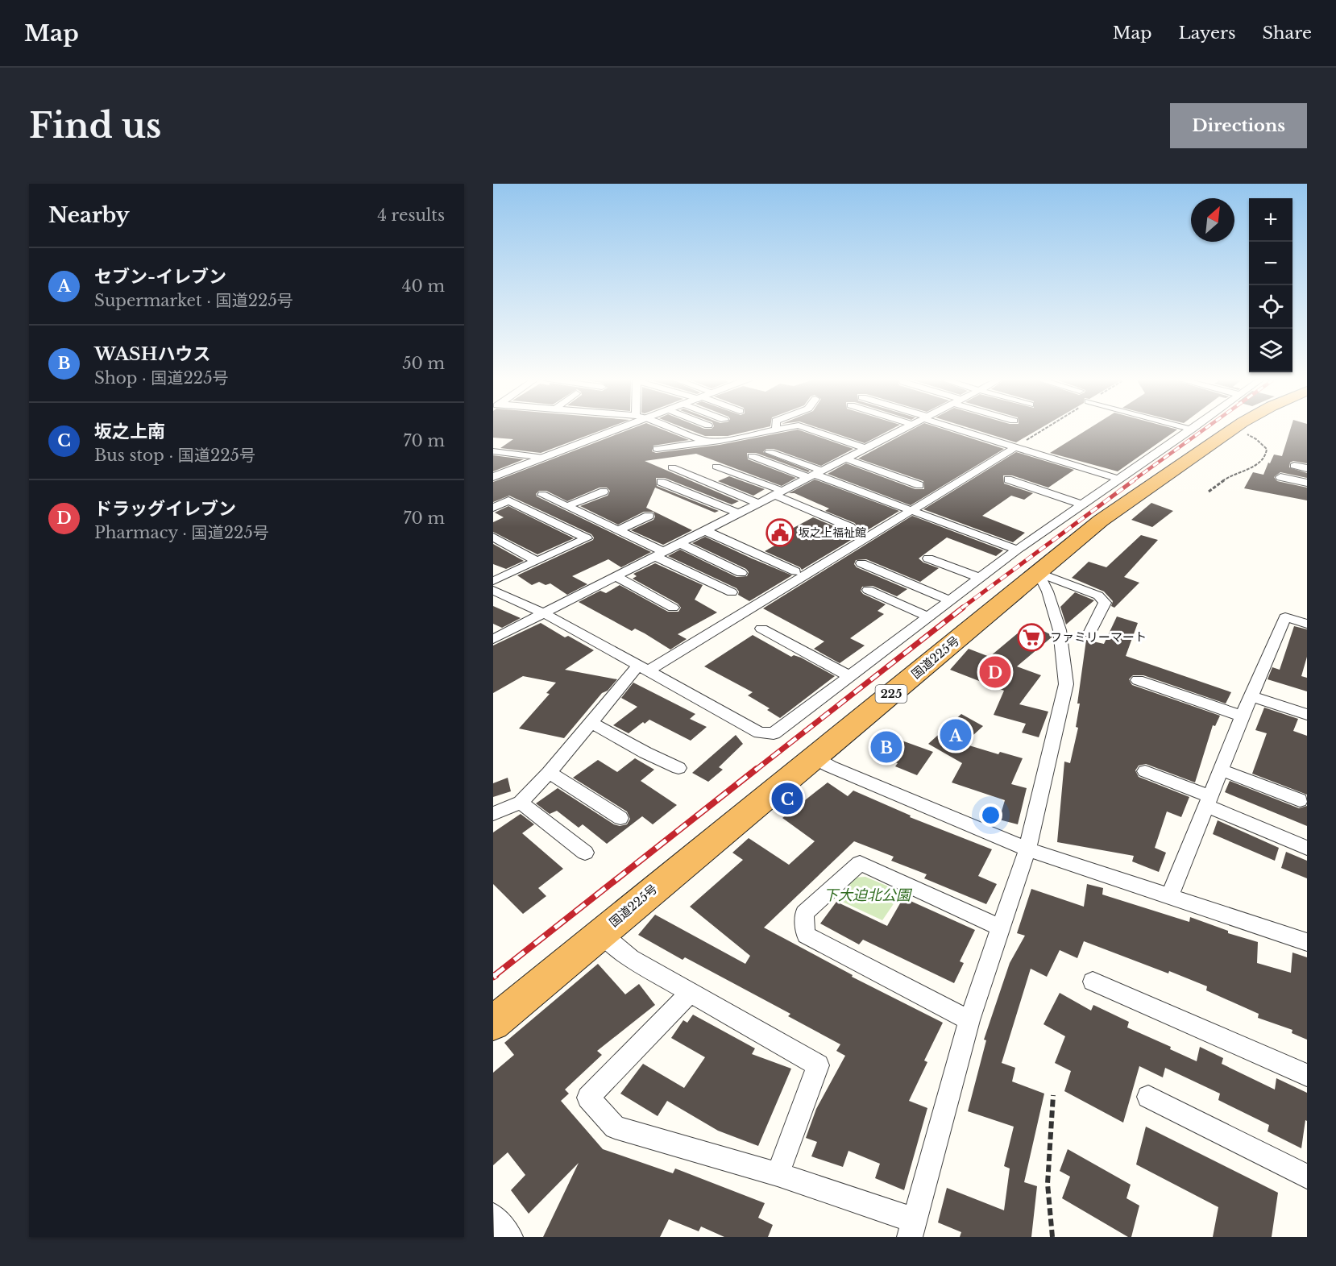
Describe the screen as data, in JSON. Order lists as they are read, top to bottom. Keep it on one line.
{"streets":{"highway":["国道225号","225"]},"parks":["下大迫北公園"],"places":{"public building":["坂之上福祉館"],"supermarket":["ファミリーマート"]},"north":"top right","page":{"header":"Map","nav":["Map","Layers","Share"],"buttons":"Directions","title":"Find us","heading":["Nearby","4 results"],"map_buttons":["+","−"],"list":[{"mark":"A","name":"セブン-イレブン","note":"Supermarket · 国道225号","value":"40 m"},{"mark":"B","name":"WASHハウス","note":"Shop · 国道225号","value":"50 m"},{"mark":"C","name":"坂之上南","note":"Bus stop · 国道225号","value":"70 m"},{"mark":"D","name":"ドラッグイレブン","note":"Pharmacy · 国道225号","value":"70 m"}],"pins":["D","A","B","C"]}}
